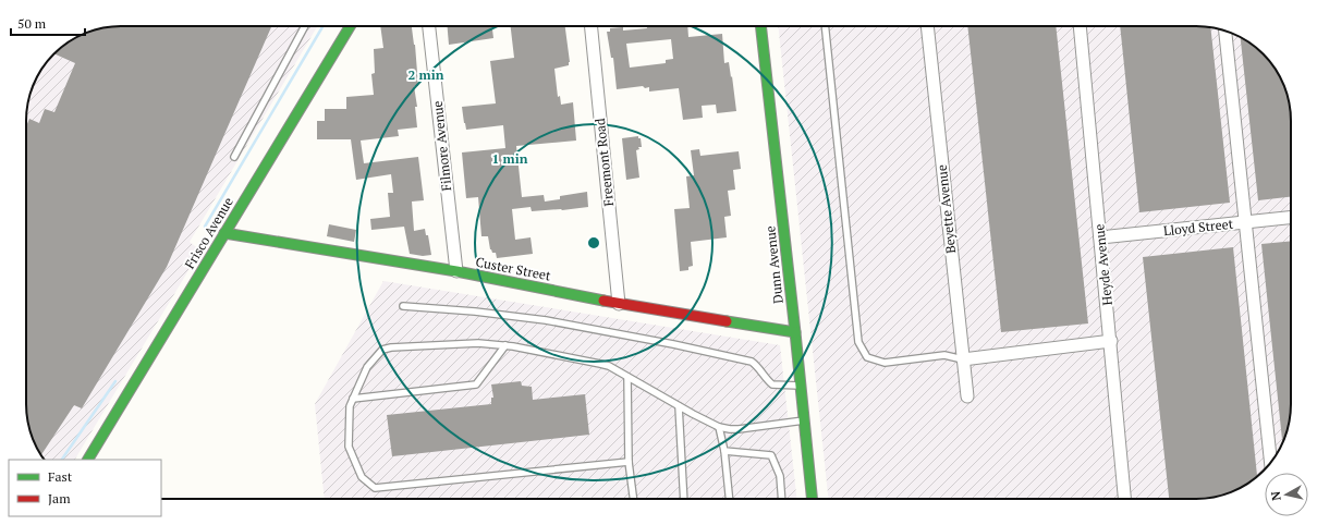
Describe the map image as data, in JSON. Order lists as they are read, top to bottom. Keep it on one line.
{"streets":{"street":["Filmore Avenue","Freemont Road","Beyette Avenue","Lloyd Street","Frisco Avenue","Dunn Avenue","Heyde Avenue","Custer Street"]},"crossings":[["Filmore Avenue","Custer Street"],["Freemont Road","Custer Street"],["Lloyd Street","Heyde Avenue"],["Frisco Avenue","Custer Street"],["Dunn Avenue","Custer Street"]],"legend":["Fast","Jam"],"scale_bar":"50 m","north":"left","rings":["2 min","1 min"]}
